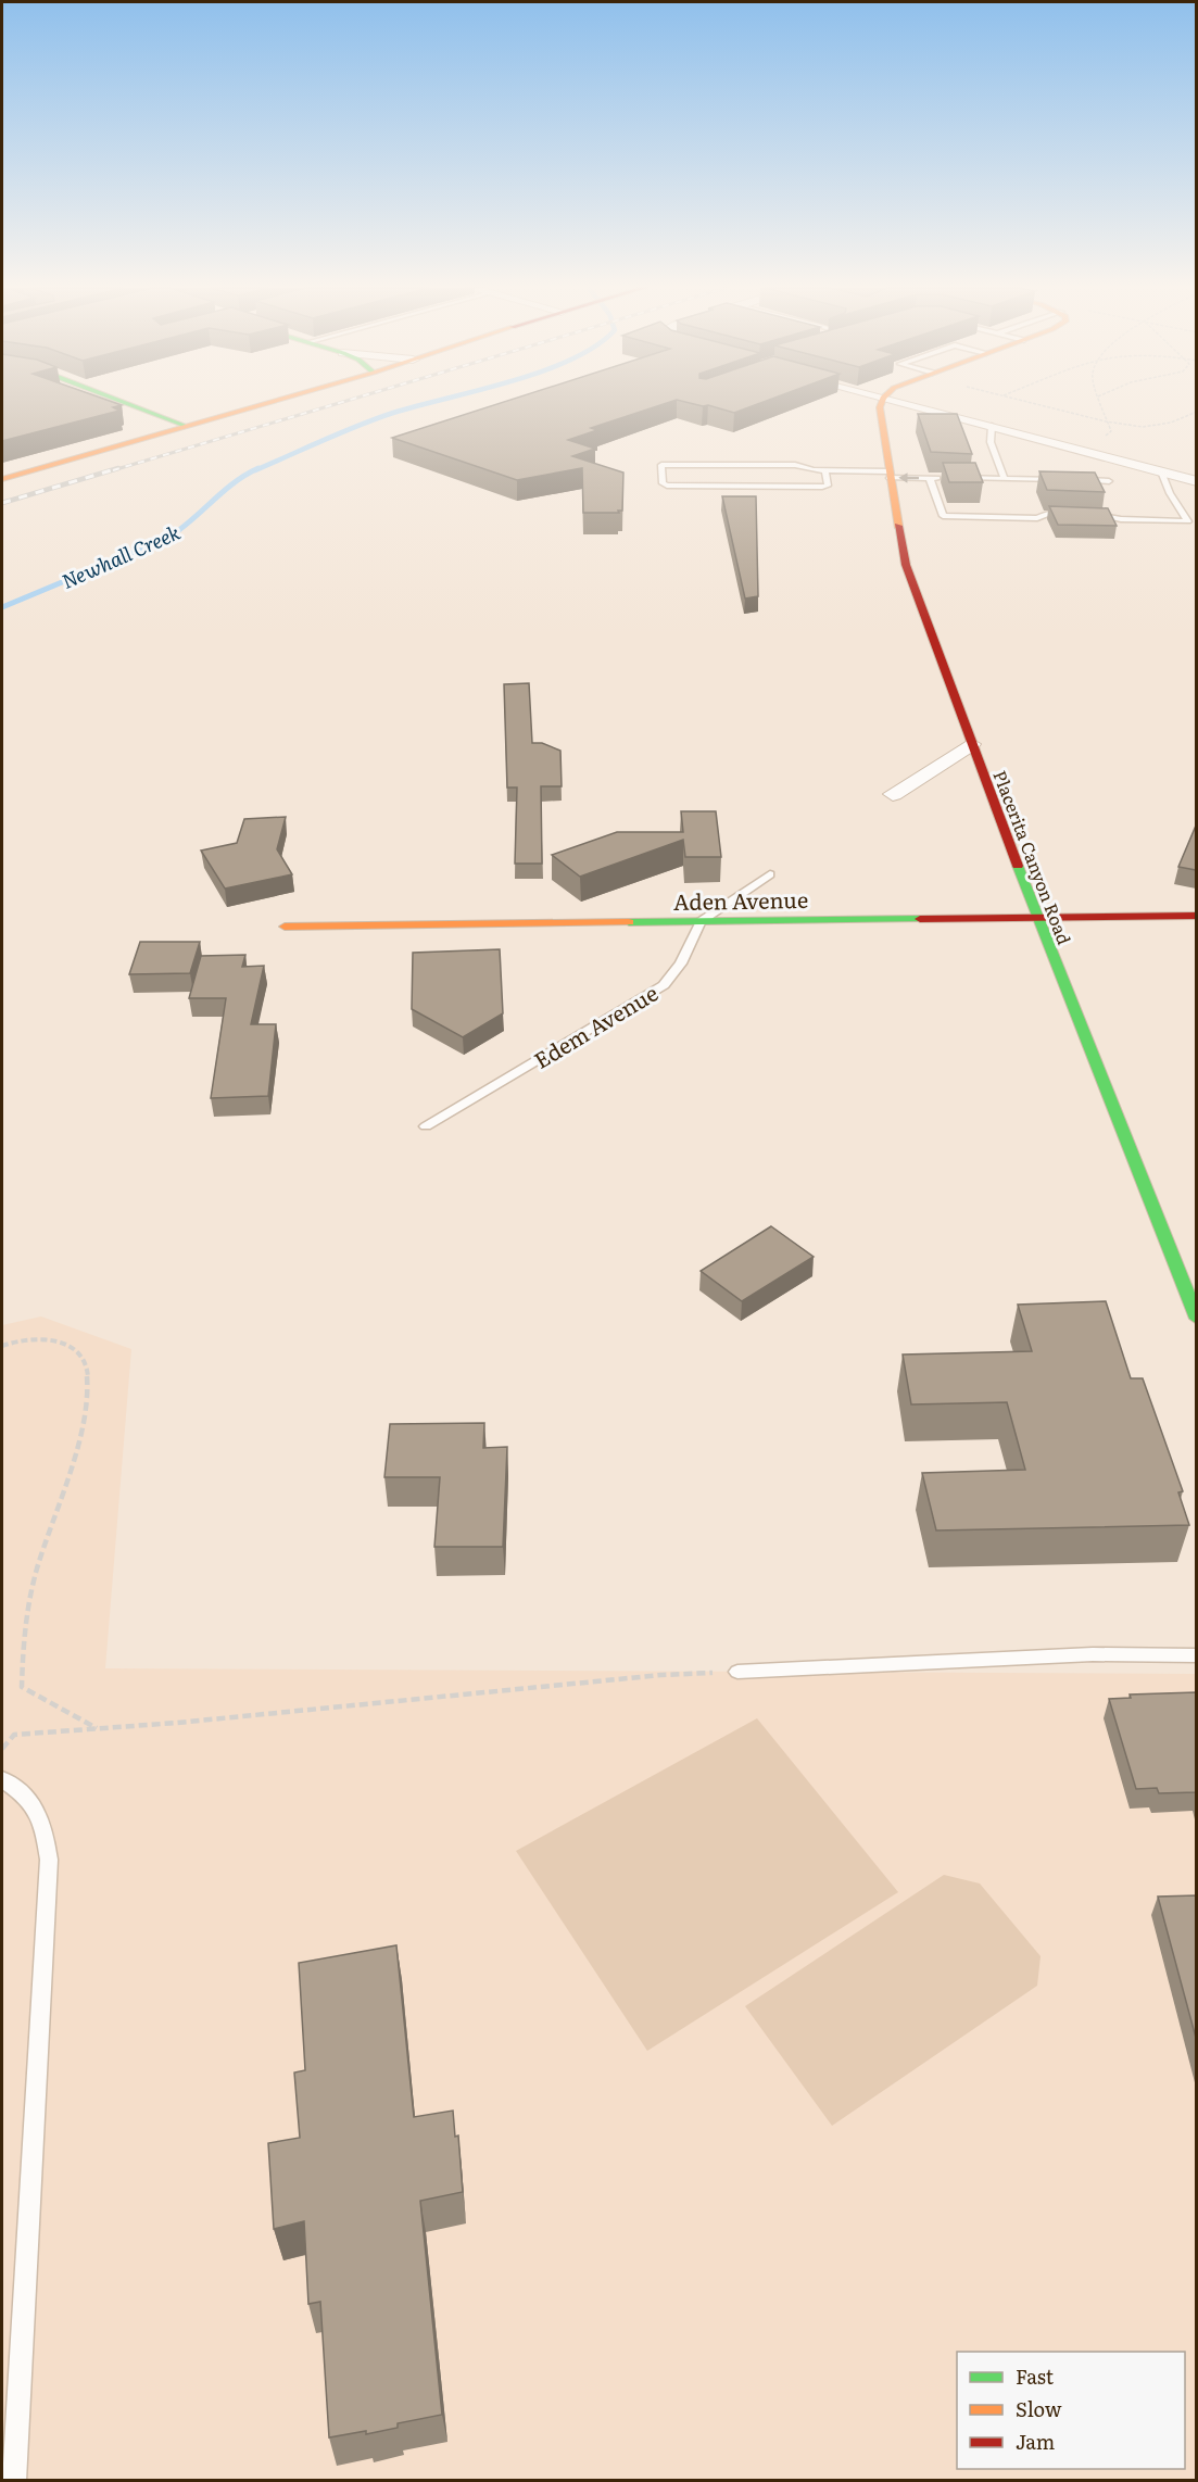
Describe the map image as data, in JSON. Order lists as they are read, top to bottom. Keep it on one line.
{"streets":{"street":["Placerita Canyon Road","Aden Avenue"],"lane":["Edem Avenue"]},"crossings":[["Placerita Canyon Road","Aden Avenue"],["Aden Avenue","Edem Avenue"]],"water":["Newhall Creek"],"legend":["Fast","Slow","Jam"]}
